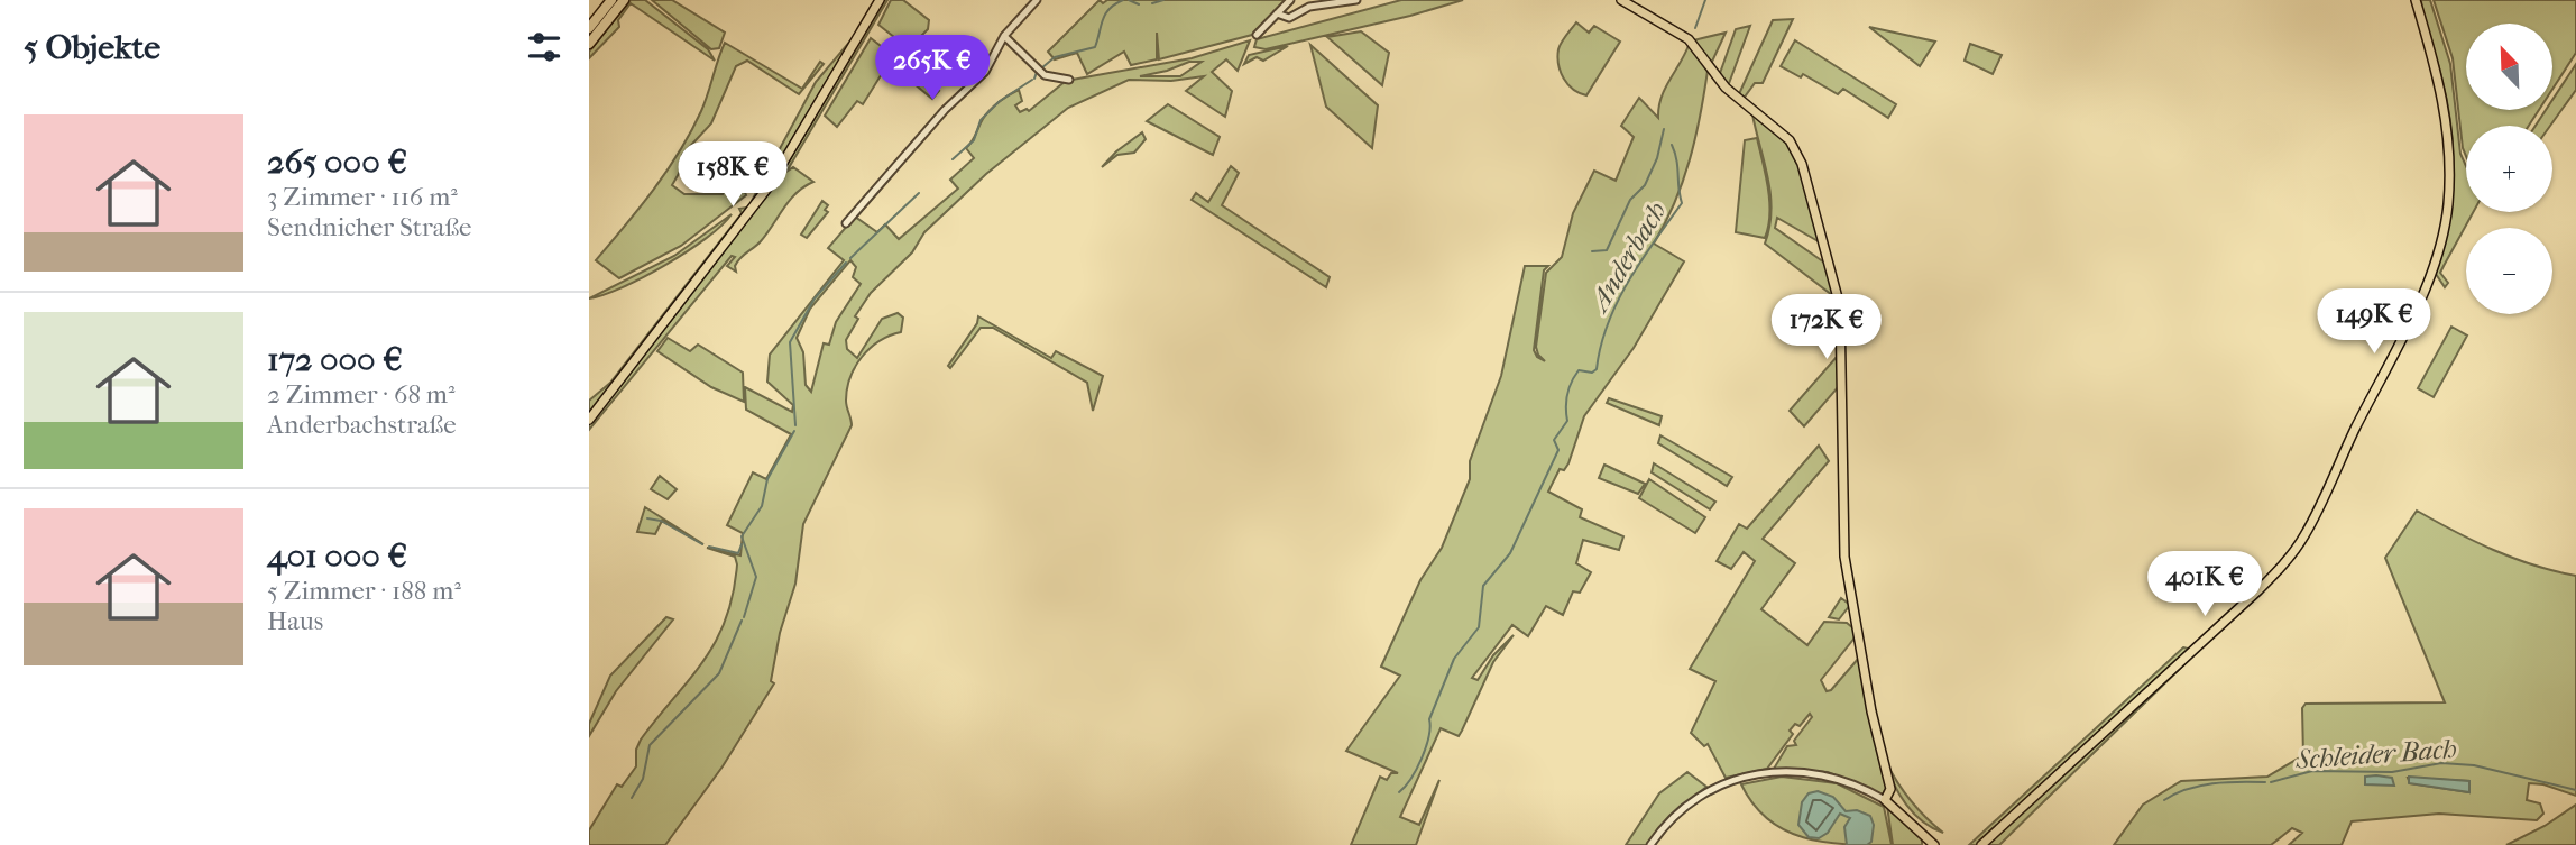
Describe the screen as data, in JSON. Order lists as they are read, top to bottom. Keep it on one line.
{"water":["Anderbach","Schleider Bach"],"north":"top left","page":{"heading":"5 Objekte","map_buttons":["+","−"],"price":["265K €","158K €","149K €","172K €","401K €"],"list":[{"name":"265 000 €","note":"3 Zimmer · 116 m² · Sendnicher Straße"},{"name":"172 000 €","note":"2 Zimmer · 68 m² · Anderbachstraße"},{"name":"401 000 €","note":"5 Zimmer · 188 m² · Haus"}]}}
